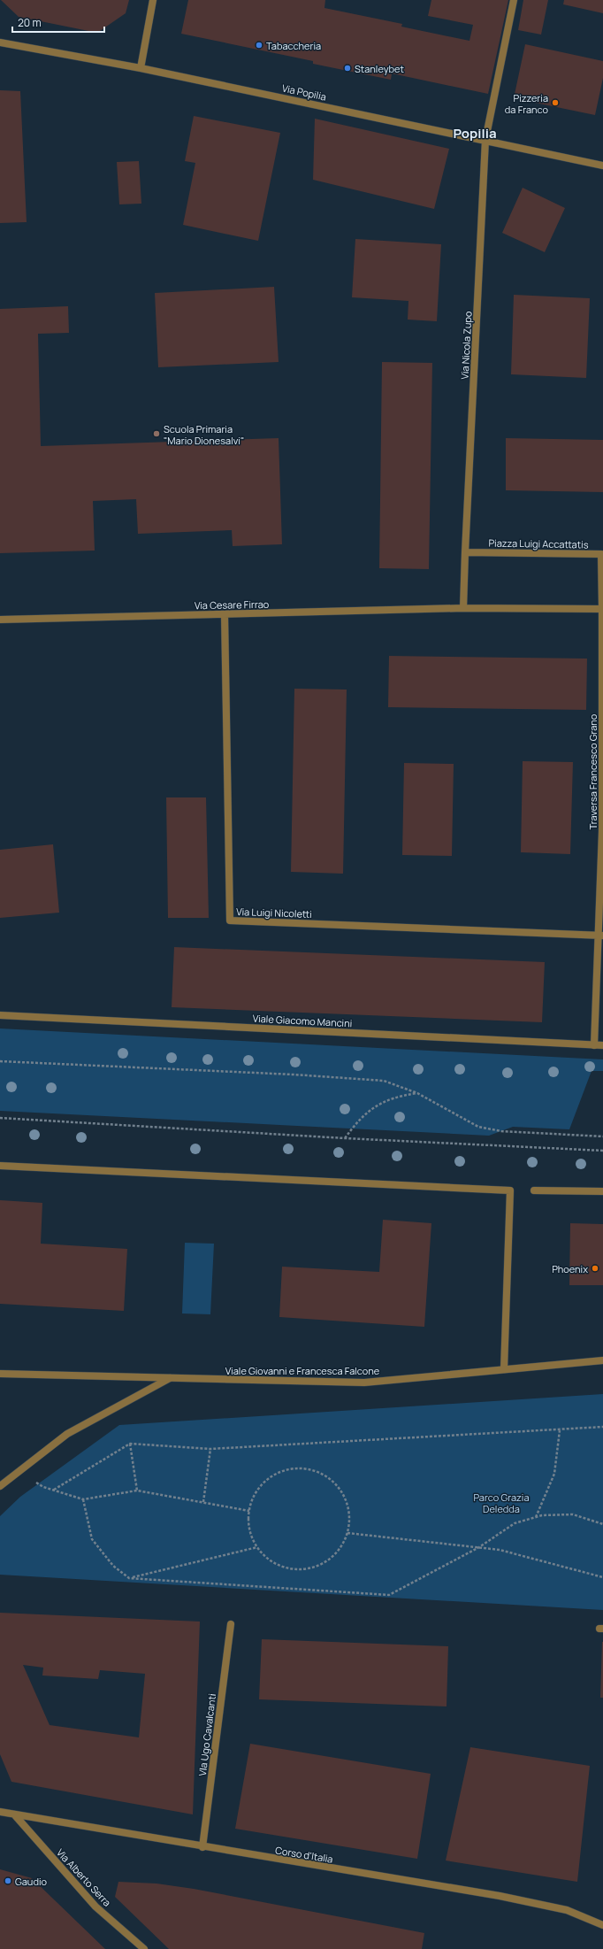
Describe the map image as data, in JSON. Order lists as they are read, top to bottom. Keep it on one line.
{"streets":{"street":["Via Popilia","Via Nicola Zupo","Piazza Luigi Accattatis","Via Cesare Firrao","Traversa Francesco Grano","Via Luigi Nicoletti","Viale Giacomo Mancini","Viale Giovanni e Francesca Falcone","VIa Ugo Cavalcanti","Corso d'Italia","Via Alberto Serra"]},"crossings":[["Via Popilia","Via Nicola Zupo"],["Via Nicola Zupo","Piazza Luigi Accattatis"],["Piazza Luigi Accattatis","Traversa Francesco Grano"],["Via Cesare Firrao","Via Luigi Nicoletti"],["Traversa Francesco Grano","Via Luigi Nicoletti"],["Traversa Francesco Grano","Viale Giacomo Mancini"],["VIa Ugo Cavalcanti","Corso d'Italia"],["Corso d'Italia","Via Alberto Serra"]],"districts":["Popilia"],"parks":["Parco Grazia Deledda"],"places":["Tabaccheria","Stanleybet","Pizzeria da Franco","Scuola Primaria \"Mario Dionesalvi\"","Phoenix","Gaudio"],"scale_bar":"20 m"}
